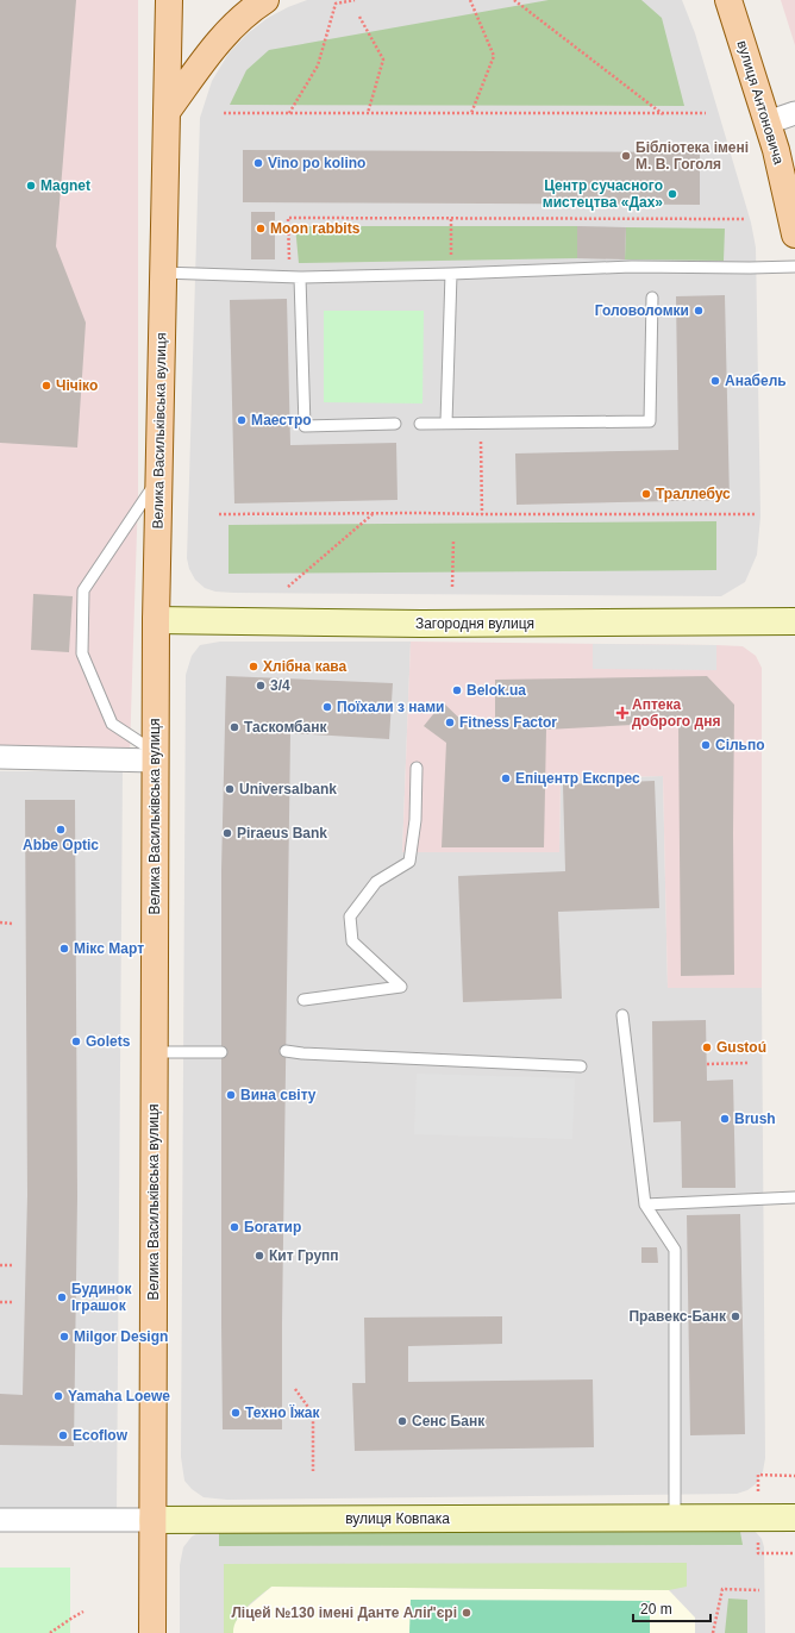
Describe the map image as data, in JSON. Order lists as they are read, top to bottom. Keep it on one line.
{"streets":{"main road":["вулиця Антоновича","Велика Васильківська вулиця"],"street":["Загородня вулиця","вулиця Ковпака"]},"crossings":[["Велика Васильківська вулиця","Загородня вулиця"],["Велика Васильківська вулиця","вулиця Ковпака"]],"places":{"other":["Бібліотека імені М. В. Гоголя","Vino po kolino","Magnet","Центр сучасного мистецтва «Дах»","Moon rabbits","Головоломки","Анабель","Чічіко","Маестро","Траллебус","Хлібна кава","3/4","Belok.ua","Поїхали з нами","Fitness Factor","Таскомбанк","Сільпо","Епіцентр Експрес","Universalbank","Abbe Optic","Piraeus Bank","Мікс Март","Golets","Gustoú","Вина світу","Brush","Богатир","Кит Групп","Будинок Iграшок","Правекс-Банк","Milgor Design","Yamaha Loewe","Техно Їжак","Сенс Банк","Ecoflow","Ліцей №130 імені Данте Аліґ'єрі"],"health":["Аптека доброго дня"]},"scale_bar":"20 m"}
